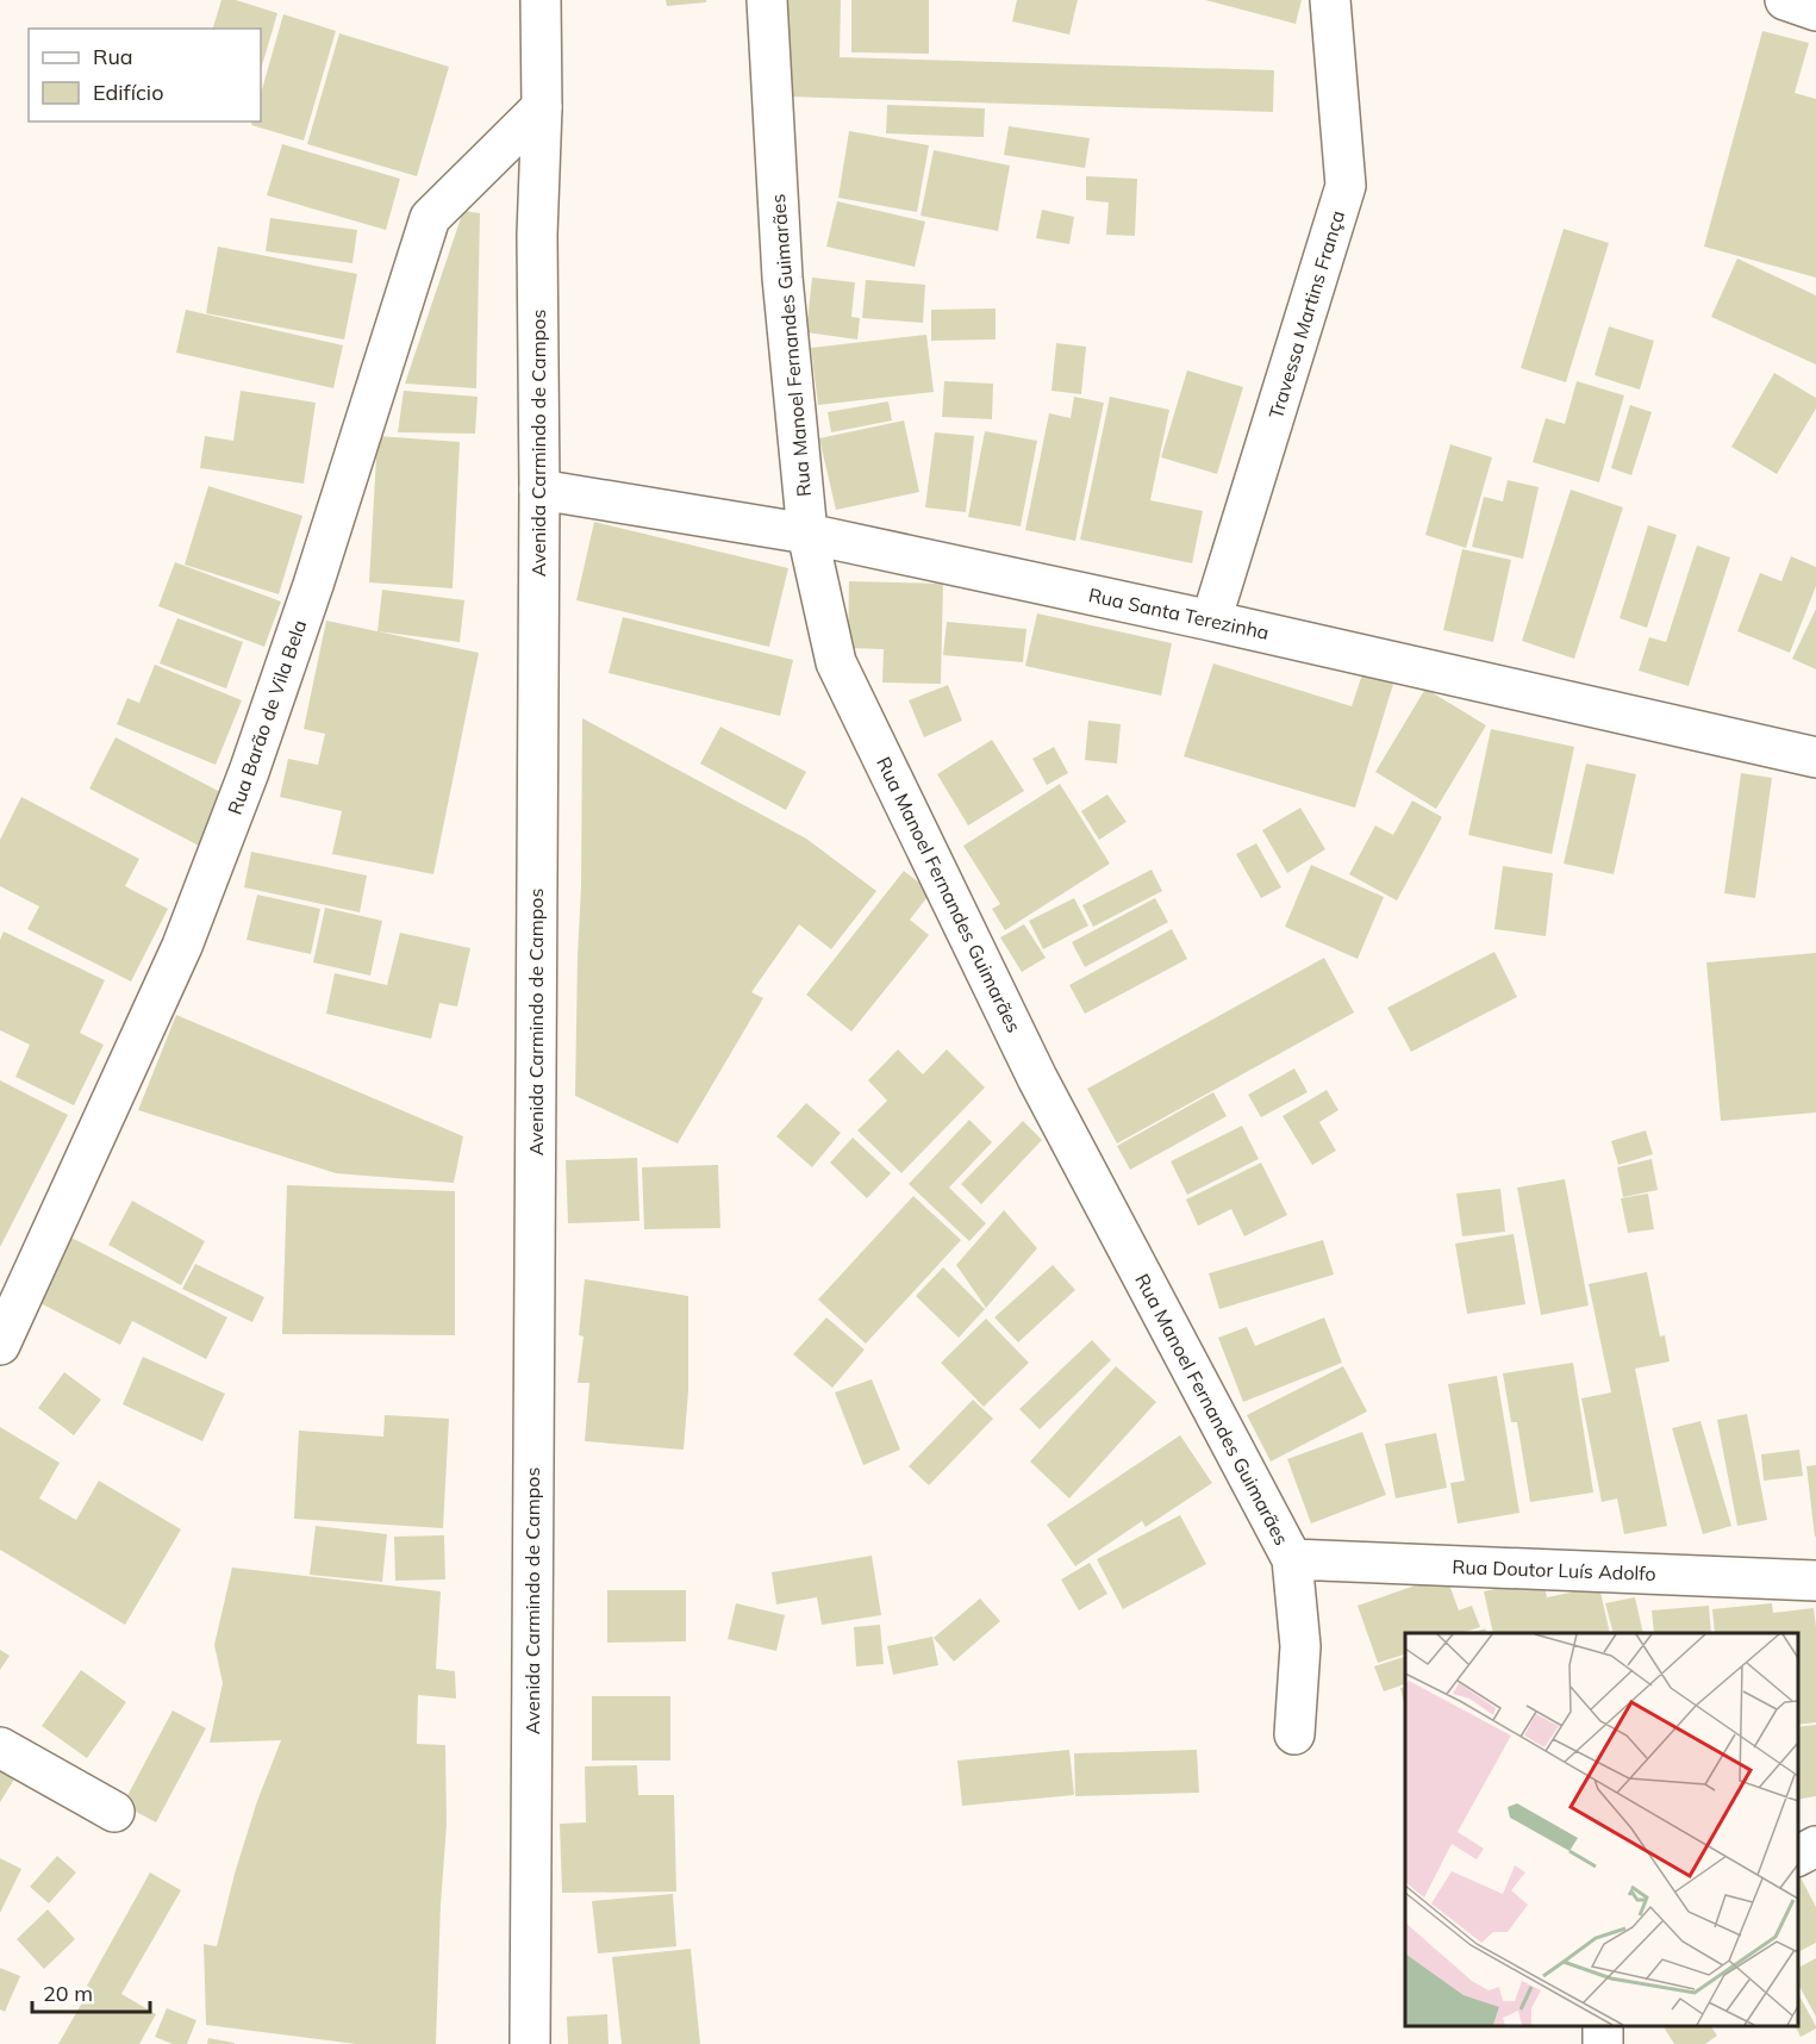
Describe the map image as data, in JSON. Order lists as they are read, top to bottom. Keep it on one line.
{"streets":{"street":["Travessa Martins França","Rua Manoel Fernandes Guimarães","Avenida Carmindo de Campos","Rua Santa Terezinha","Rua Barão de Vila Bela","Rua Doutor Luís Adolfo"]},"crossings":[["Travessa Martins França","Rua Santa Terezinha"],["Rua Manoel Fernandes Guimarães","Rua Santa Terezinha"],["Rua Manoel Fernandes Guimarães","Rua Doutor Luís Adolfo"],["Avenida Carmindo de Campos","Rua Santa Terezinha"],["Avenida Carmindo de Campos","Rua Barão de Vila Bela"]],"legend":["Rua","Edifício"],"scale_bar":"20 m"}
